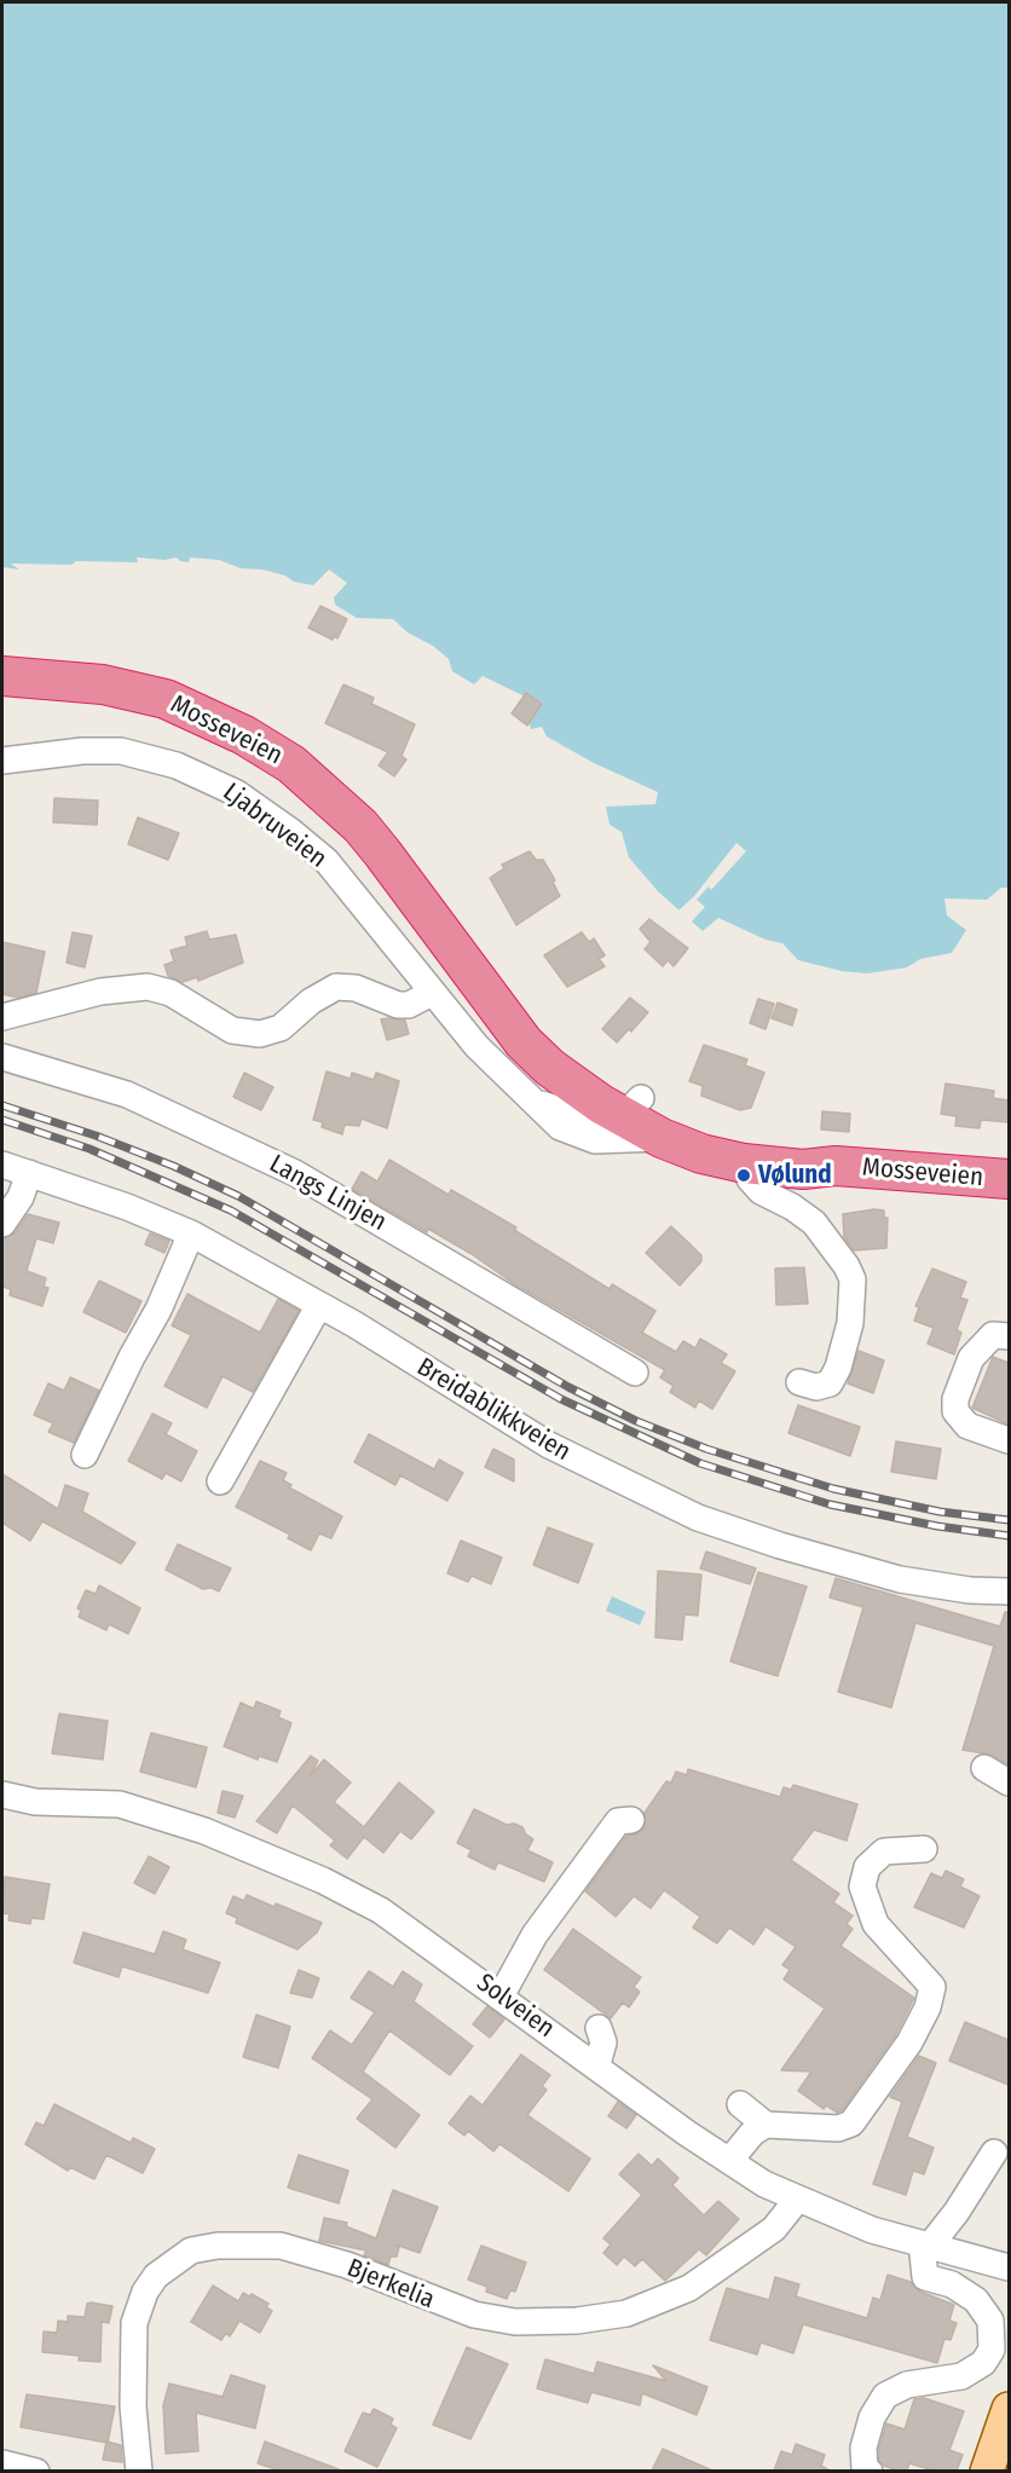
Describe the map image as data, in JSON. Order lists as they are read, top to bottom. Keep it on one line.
{"streets":{"highway":["Mosseveien"],"street":["Ljabruveien","Langs Linjen","Breidablikkveien","Solveien","Bjerkelia"]},"crossings":[["Mosseveien","Ljabruveien"],["Solveien","Bjerkelia"]],"places":["Vølund"]}
